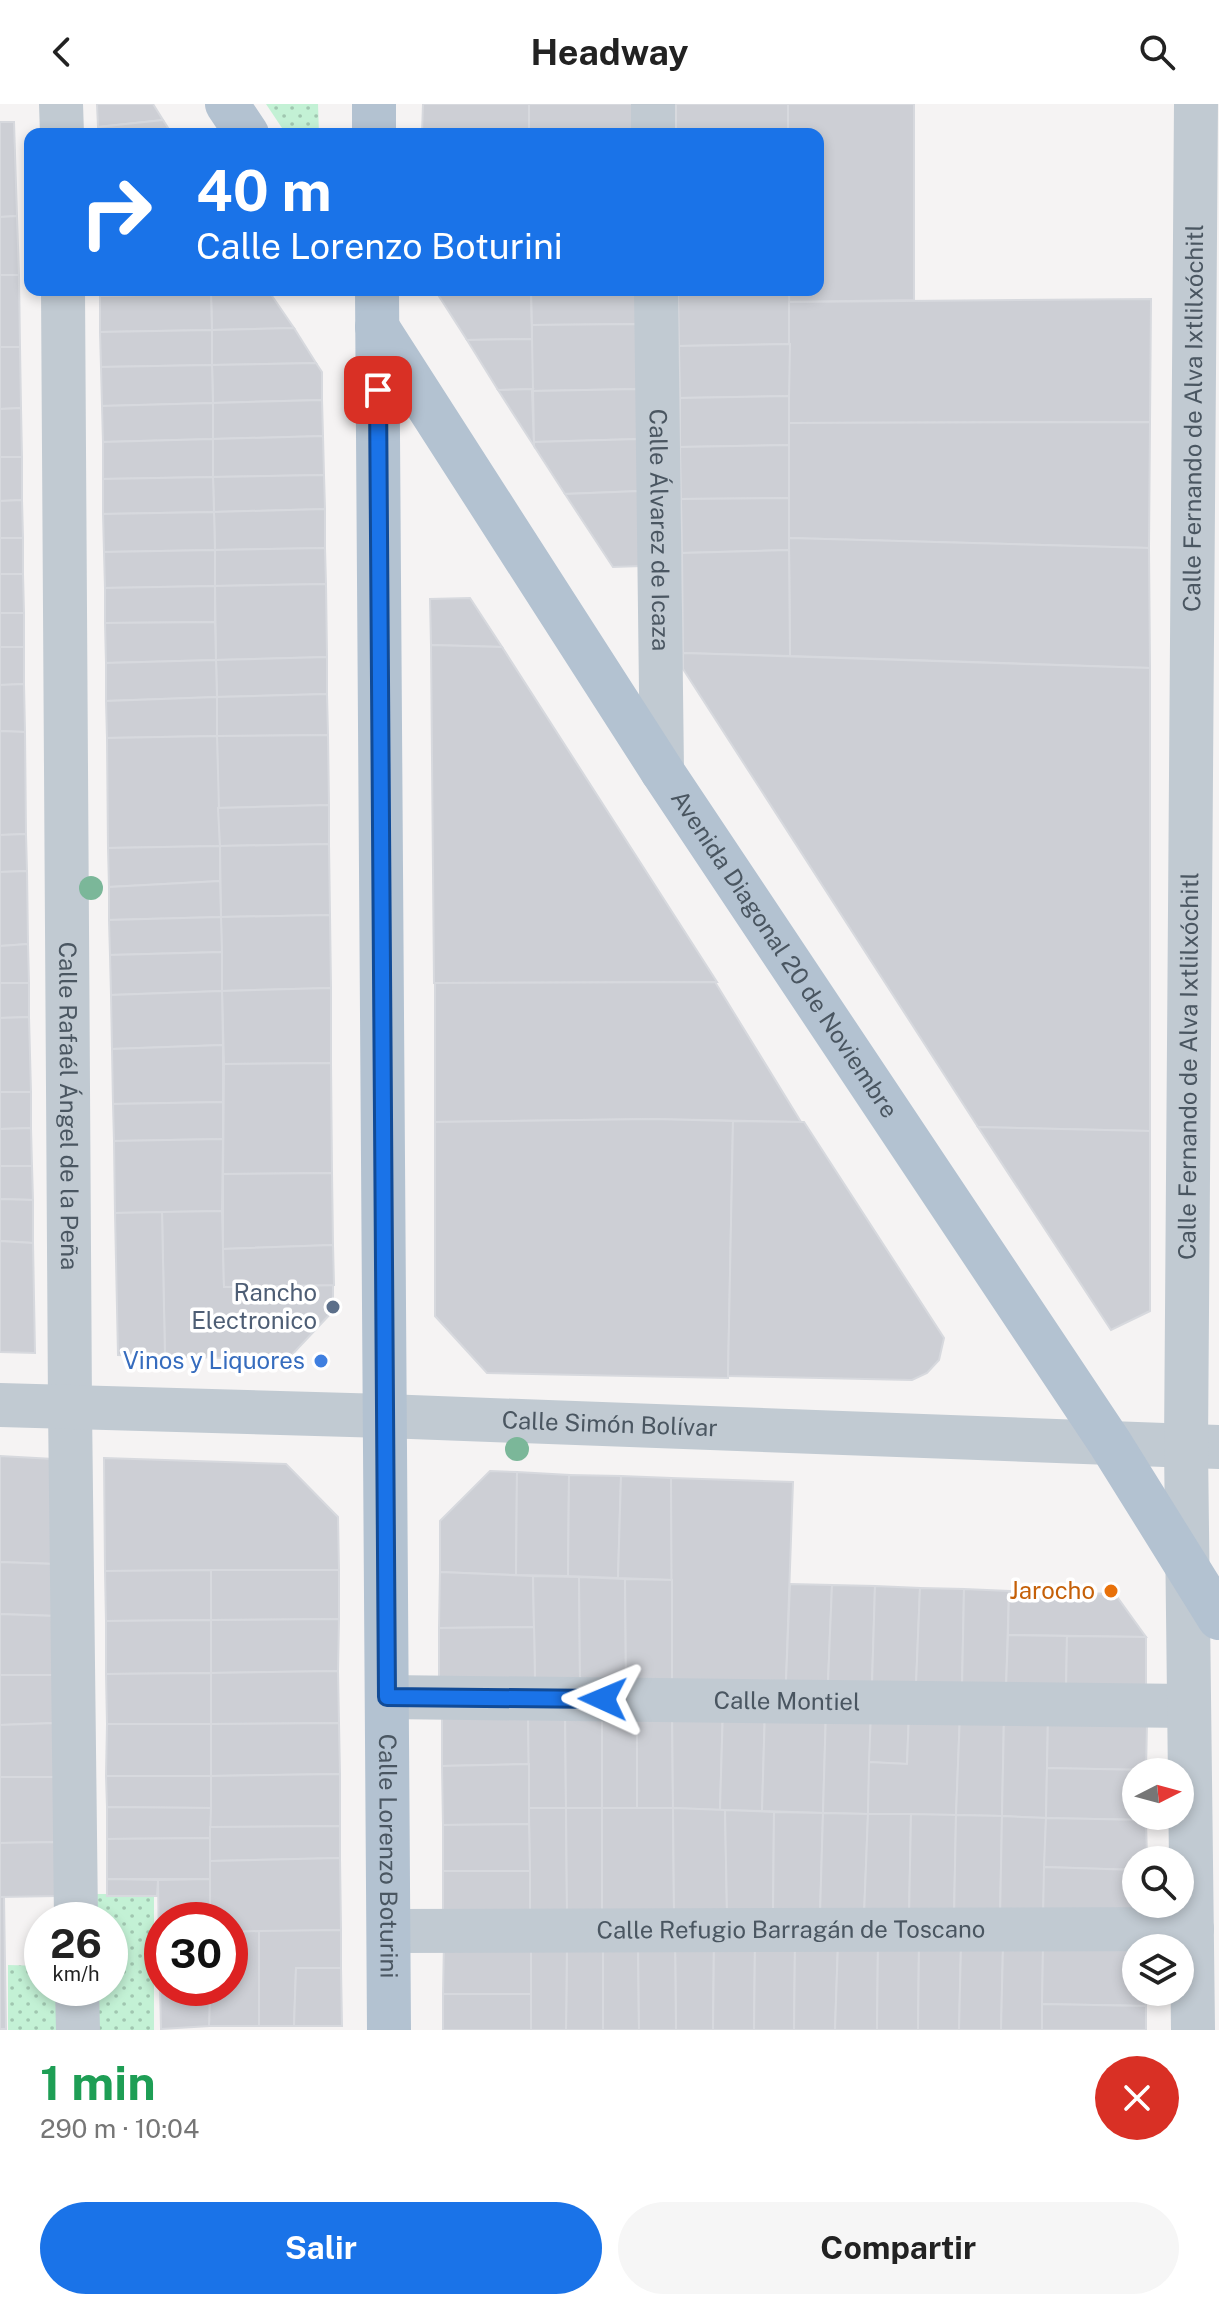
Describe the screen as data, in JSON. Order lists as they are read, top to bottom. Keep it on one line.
{"streets":{"main road":["Avenida Diagonal 20 de Noviembre","Calle Lorenzo Boturini"],"street":["Calle Fernando de Alva Ixtlilxóchitl","Calle Álvarez de Icaza","Calle Rafaél Ángel de la Peña","Calle Simón Bolívar","Calle Montiel","Calle Refugio Barragán de Toscano"]},"crossings":[["Calle Fernando de Alva Ixtlilxóchitl","Avenida Diagonal 20 de Noviembre"],["Calle Fernando de Alva Ixtlilxóchitl","Calle Simón Bolívar"],["Calle Fernando de Alva Ixtlilxóchitl","Calle Montiel"],["Calle Fernando de Alva Ixtlilxóchitl","Calle Refugio Barragán de Toscano"],["Calle Álvarez de Icaza","Avenida Diagonal 20 de Noviembre"],["Avenida Diagonal 20 de Noviembre","Calle Simón Bolívar"],["Avenida Diagonal 20 de Noviembre","Calle Lorenzo Boturini"],["Calle Rafaél Ángel de la Peña","Calle Simón Bolívar"],["Calle Simón Bolívar","Calle Lorenzo Boturini"],["Calle Montiel","Calle Lorenzo Boturini"],["Calle Lorenzo Boturini","Calle Refugio Barragán de Toscano"]],"places":["Rancho Electronico","Vinos y Liquores","Jarocho"],"north":"right","page":{"header":"Headway","turn":["40 m","Calle Lorenzo Boturini"],"speed":"26 km/h","limit":"30","heading":["1 min","290 m · 10:04"],"buttons":["Salir","Compartir"]}}
